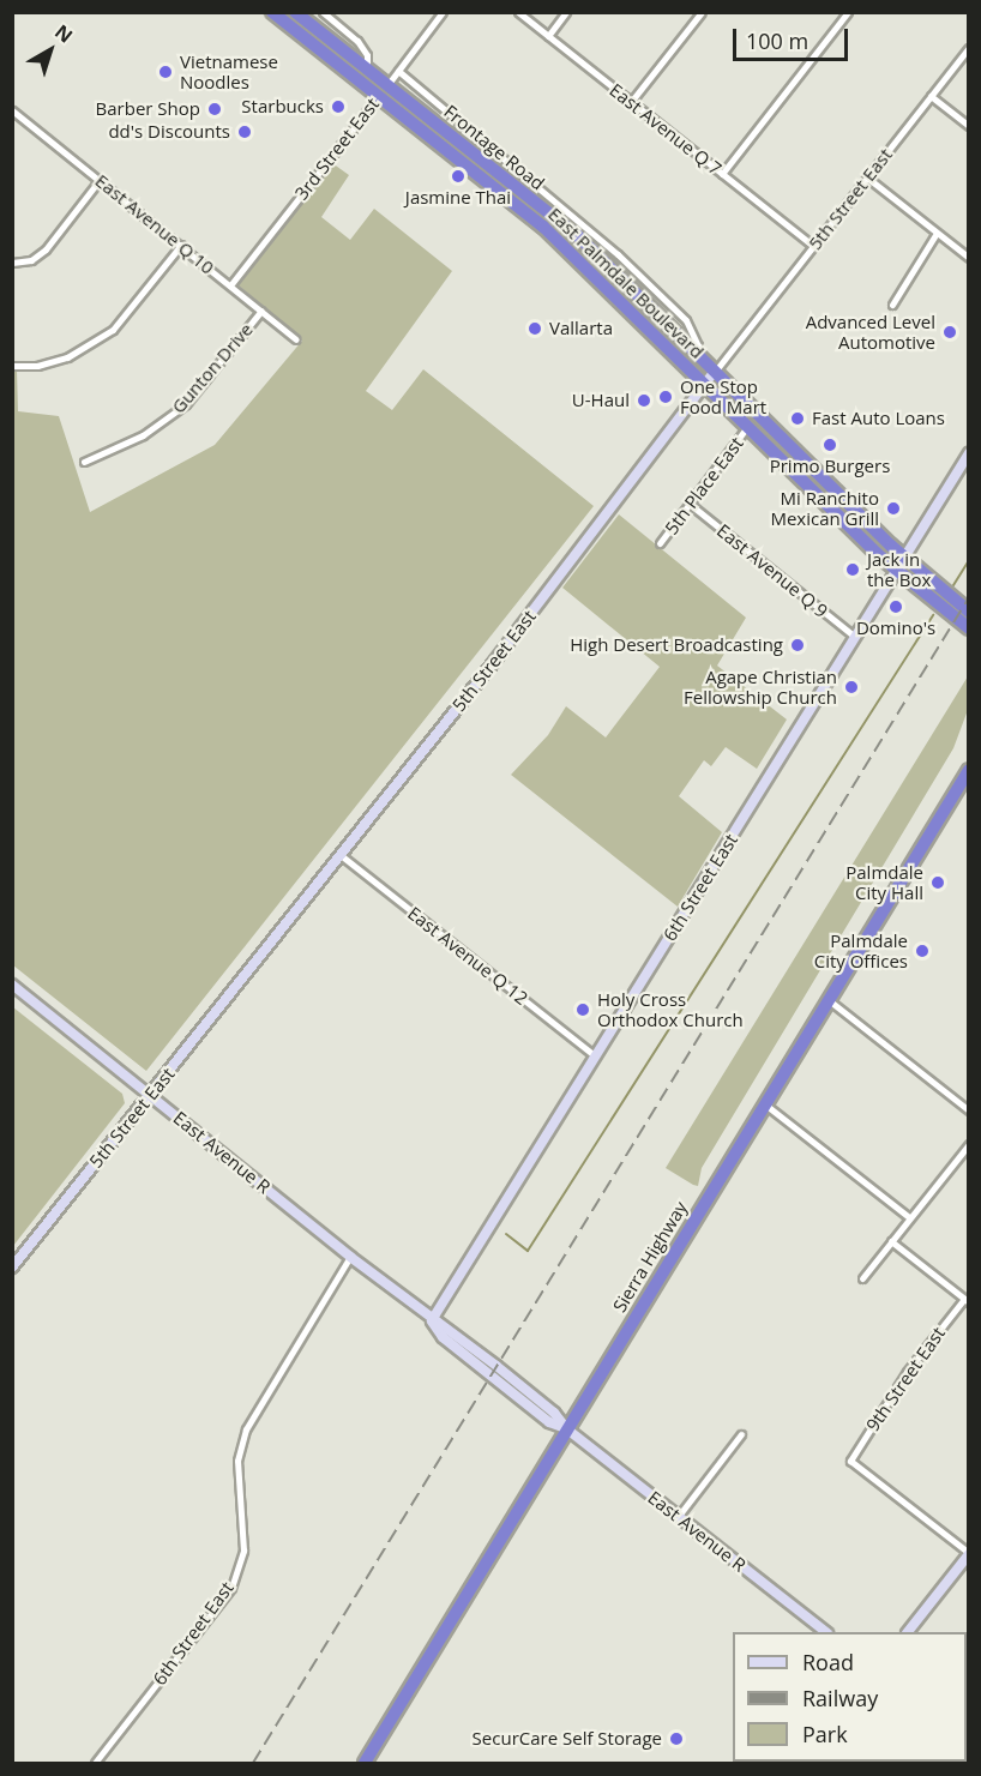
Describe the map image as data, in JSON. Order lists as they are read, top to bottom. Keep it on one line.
{"streets":{"highway":["East Palmdale Boulevard","Sierra Highway"],"street":["East Avenue Q 7","Frontage Road","3rd Street East","5th Street East","East Avenue Q 10","Gunton Drive","5th Place East","East Avenue Q 9","6th Street East","East Avenue Q 12","East Avenue R","9th Street East"]},"crossings":[["East Avenue Q 7","5th Street East"],["Frontage Road","3rd Street East"],["Frontage Road","East Palmdale Boulevard"],["3rd Street East","East Avenue Q 10"],["3rd Street East","East Palmdale Boulevard"],["5th Street East","East Palmdale Boulevard"],["5th Street East","East Avenue Q 12"],["5th Street East","East Avenue R"],["East Avenue Q 10","Gunton Drive"],["East Palmdale Boulevard","5th Place East"],["East Palmdale Boulevard","6th Street East"],["5th Place East","East Avenue Q 9"],["East Avenue Q 9","6th Street East"],["6th Street East","East Avenue Q 12"],["6th Street East","East Avenue R"],["East Avenue R","Sierra Highway"]],"places":["Vietnamese Noodles","Starbucks","Barber Shop","dd's Discounts","Jasmine Thai","Vallarta","Advanced Level Automotive","One Stop Food Mart","U-Haul","Fast Auto Loans","Primo Burgers","Mi Ranchito Mexican Grill","Jack in the Box","Domino's","High Desert Broadcasting","Agape Christian Fellowship Church","Palmdale City Hall","Palmdale City Offices","Holy Cross Orthodox Church","SecurCare Self Storage"],"legend":["Road","Railway","Park"],"scale_bar":"100 m","north":"top right"}
